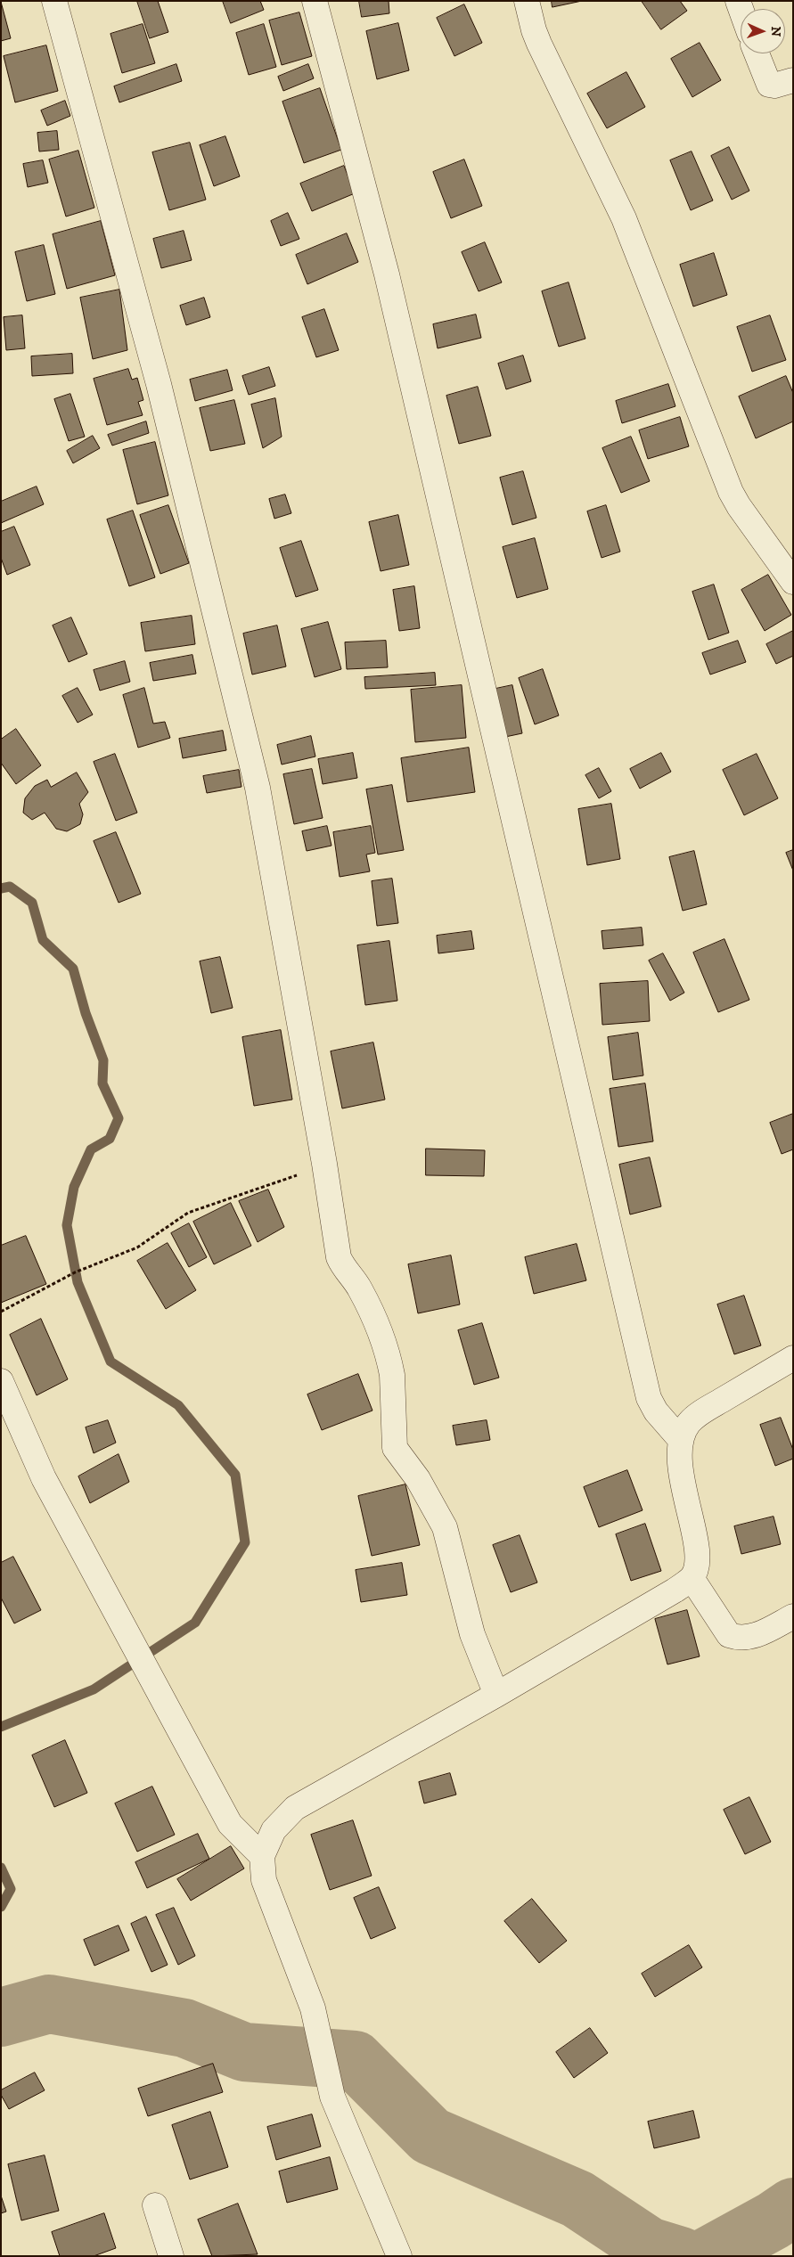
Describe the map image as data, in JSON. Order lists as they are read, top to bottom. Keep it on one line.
{"north":"right"}
